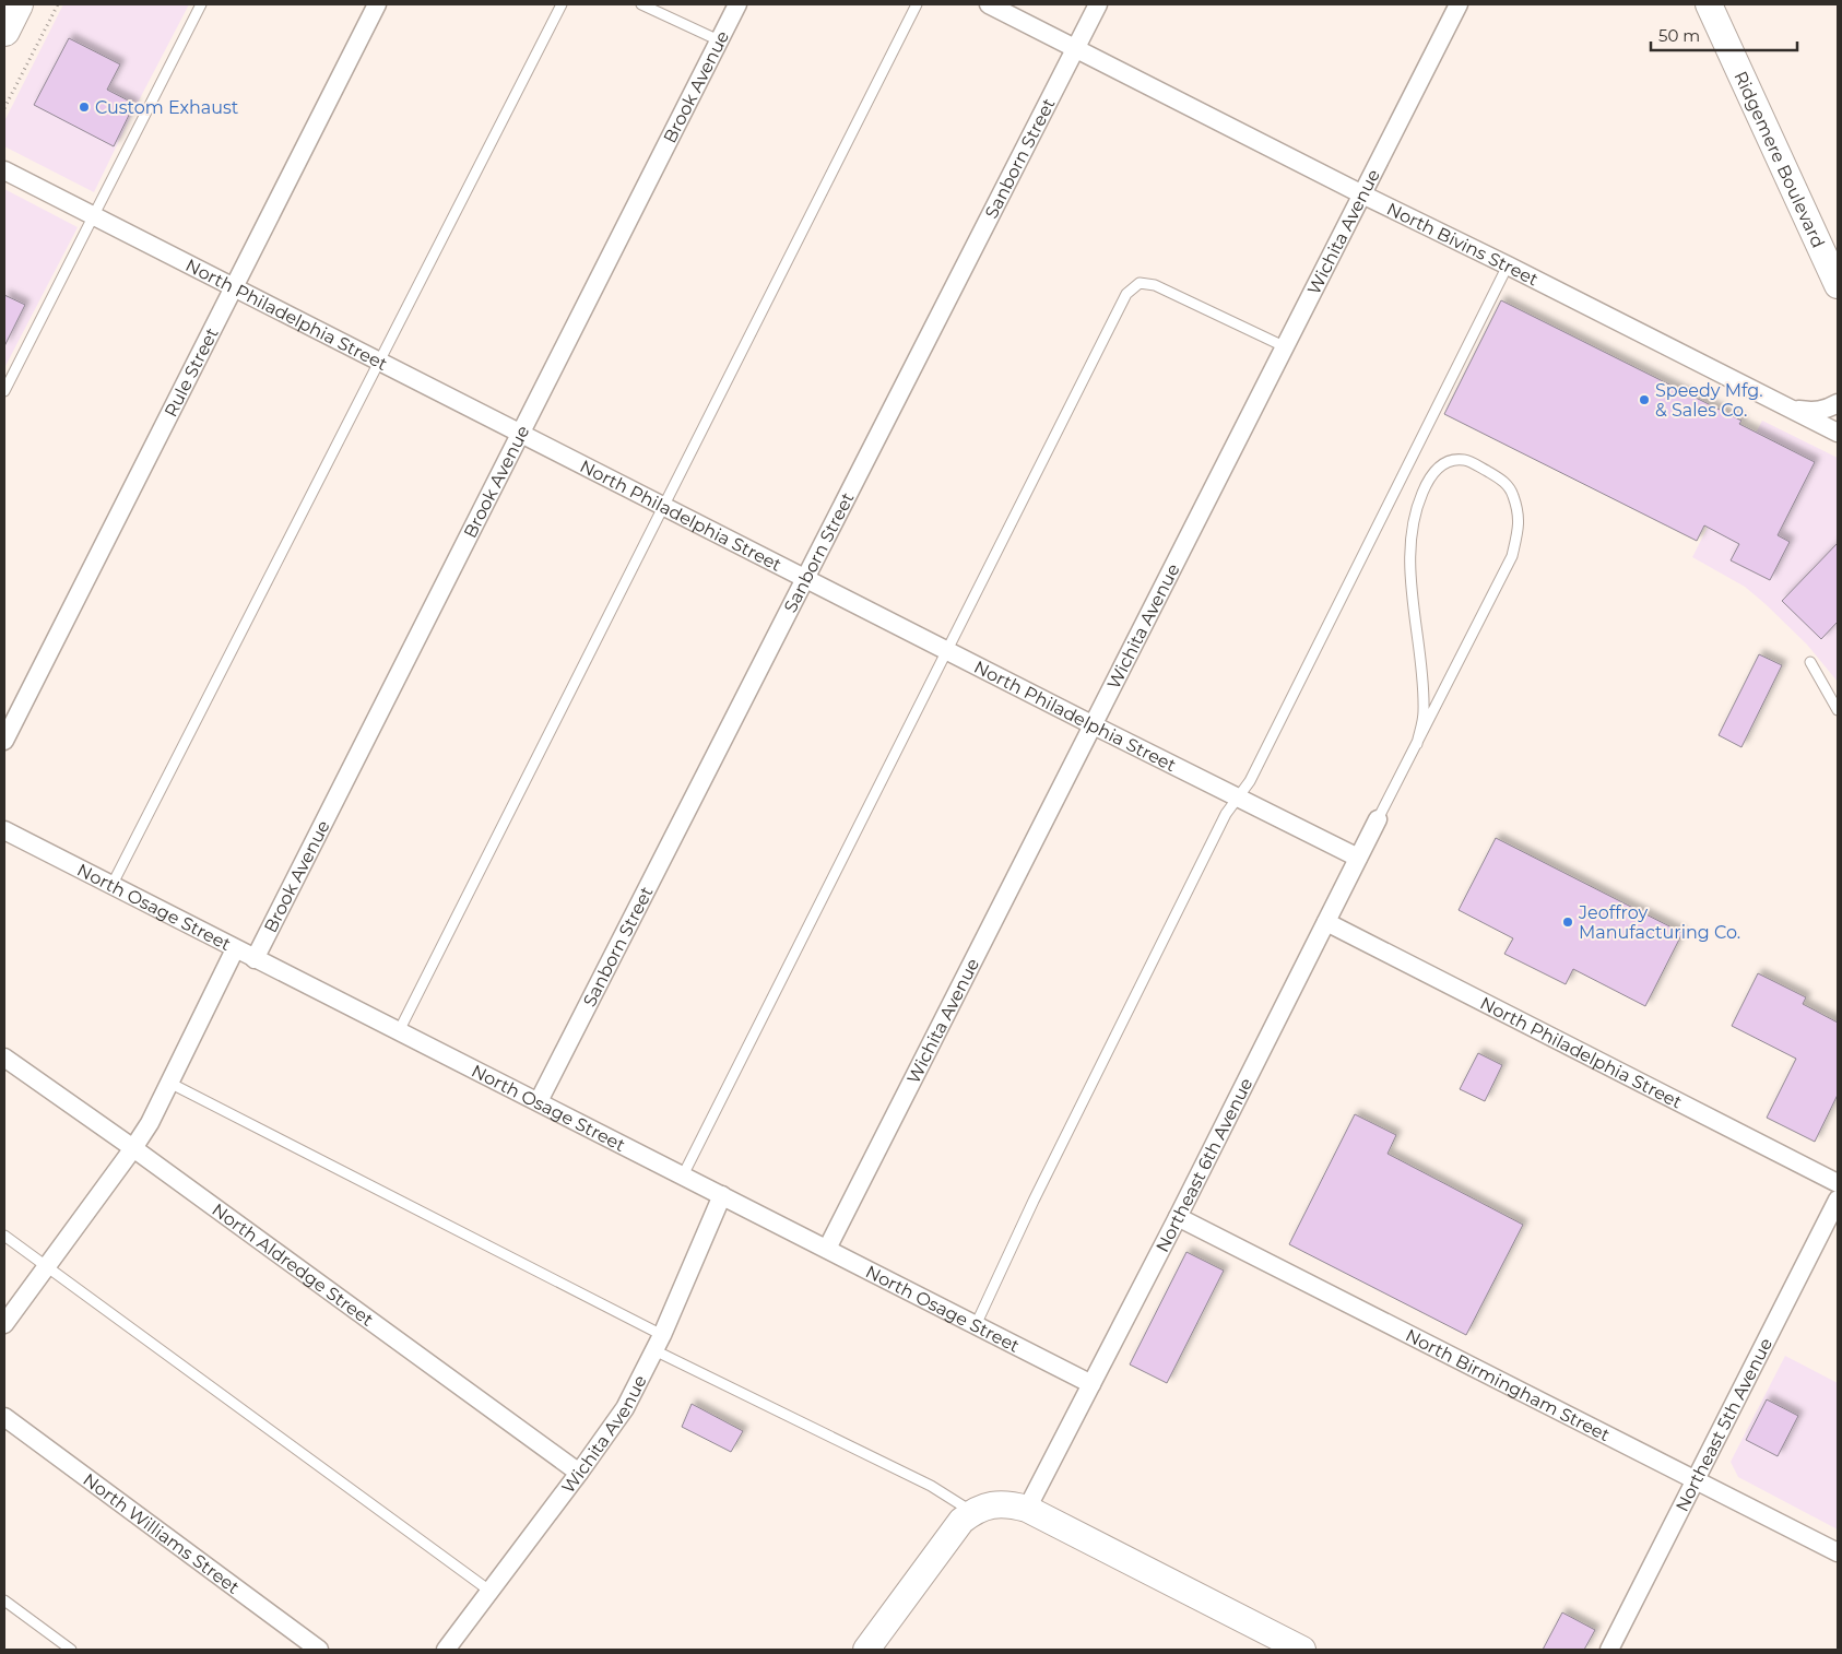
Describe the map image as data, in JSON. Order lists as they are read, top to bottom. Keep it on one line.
{"streets":{"street":["Brook Avenue","Sanborn Street","Ridgemere Boulevard","Wichita Avenue","North Bivins Street","North Philadelphia Street","Rule Street","North Osage Street","Northeast 6th Avenue","North Aldredge Street","North Birmingham Street","Northeast 5th Avenue","North Williams Street"]},"crossings":[["Brook Avenue","North Philadelphia Street"],["Brook Avenue","North Osage Street"],["Sanborn Street","North Bivins Street"],["Sanborn Street","North Philadelphia Street"],["Sanborn Street","North Osage Street"],["Wichita Avenue","North Bivins Street"],["Wichita Avenue","North Philadelphia Street"],["Wichita Avenue","North Osage Street"],["Wichita Avenue","North Aldredge Street"],["North Philadelphia Street","Rule Street"],["North Philadelphia Street","Northeast 6th Avenue"],["North Osage Street","Northeast 6th Avenue"],["Northeast 6th Avenue","North Birmingham Street"],["North Birmingham Street","Northeast 5th Avenue"]],"places":["Custom Exhaust","Speedy Mfg. & Sales Co.","Jeoffroy Manufacturing Co."],"scale_bar":"50 m"}
